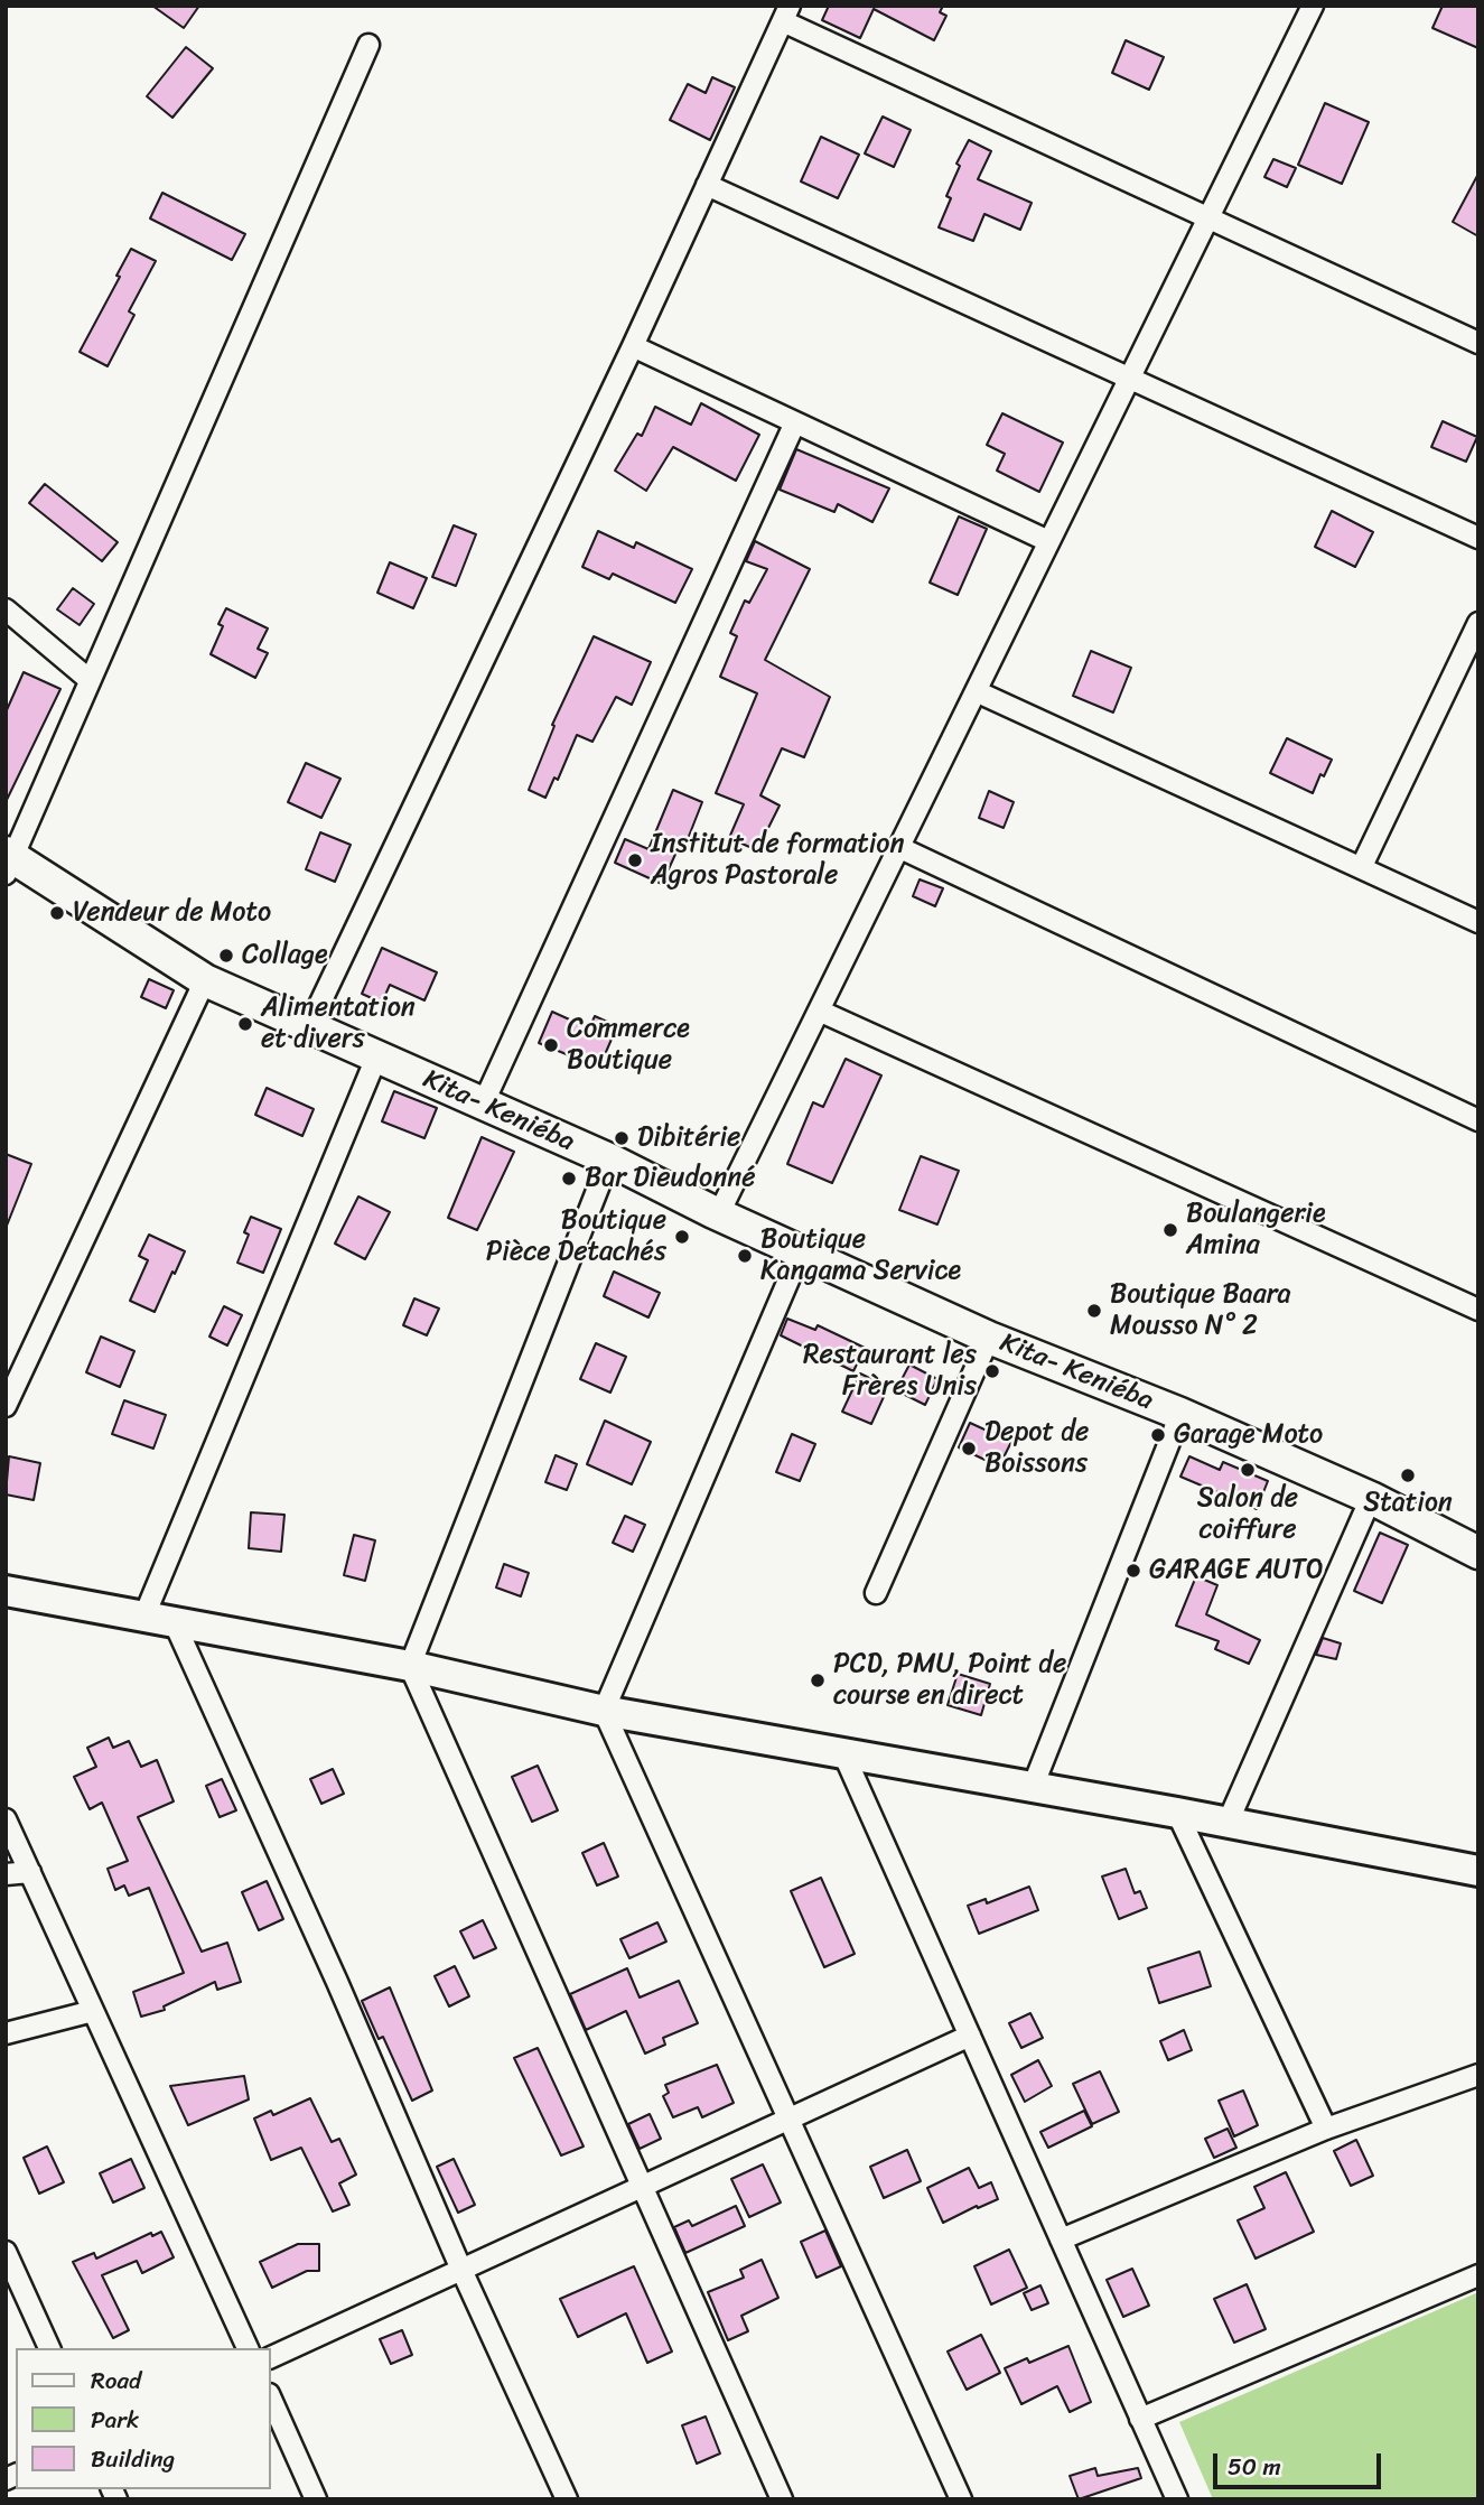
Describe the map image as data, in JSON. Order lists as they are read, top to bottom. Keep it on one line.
{"streets":{"main road":["Kita- Keniéba"]},"places":["Institut de formation Agros Pastorale","Vendeur de Moto","Collage","Alimentation et divers","Commerce Boutique","Dibitérie","Bar Dieudonné","Boulangerie Amina","Boutique Pièce Detachés","Boutique Kangama Service","Boutique Baara Mousso N° 2","Restaurant les Frères Unis","Garage Moto","Depot de Boissons","Salon de coiffure","Station","GARAGE AUTO","PCD, PMU, Point de course en direct"],"legend":["Road","Park","Building"],"scale_bar":"50 m"}
